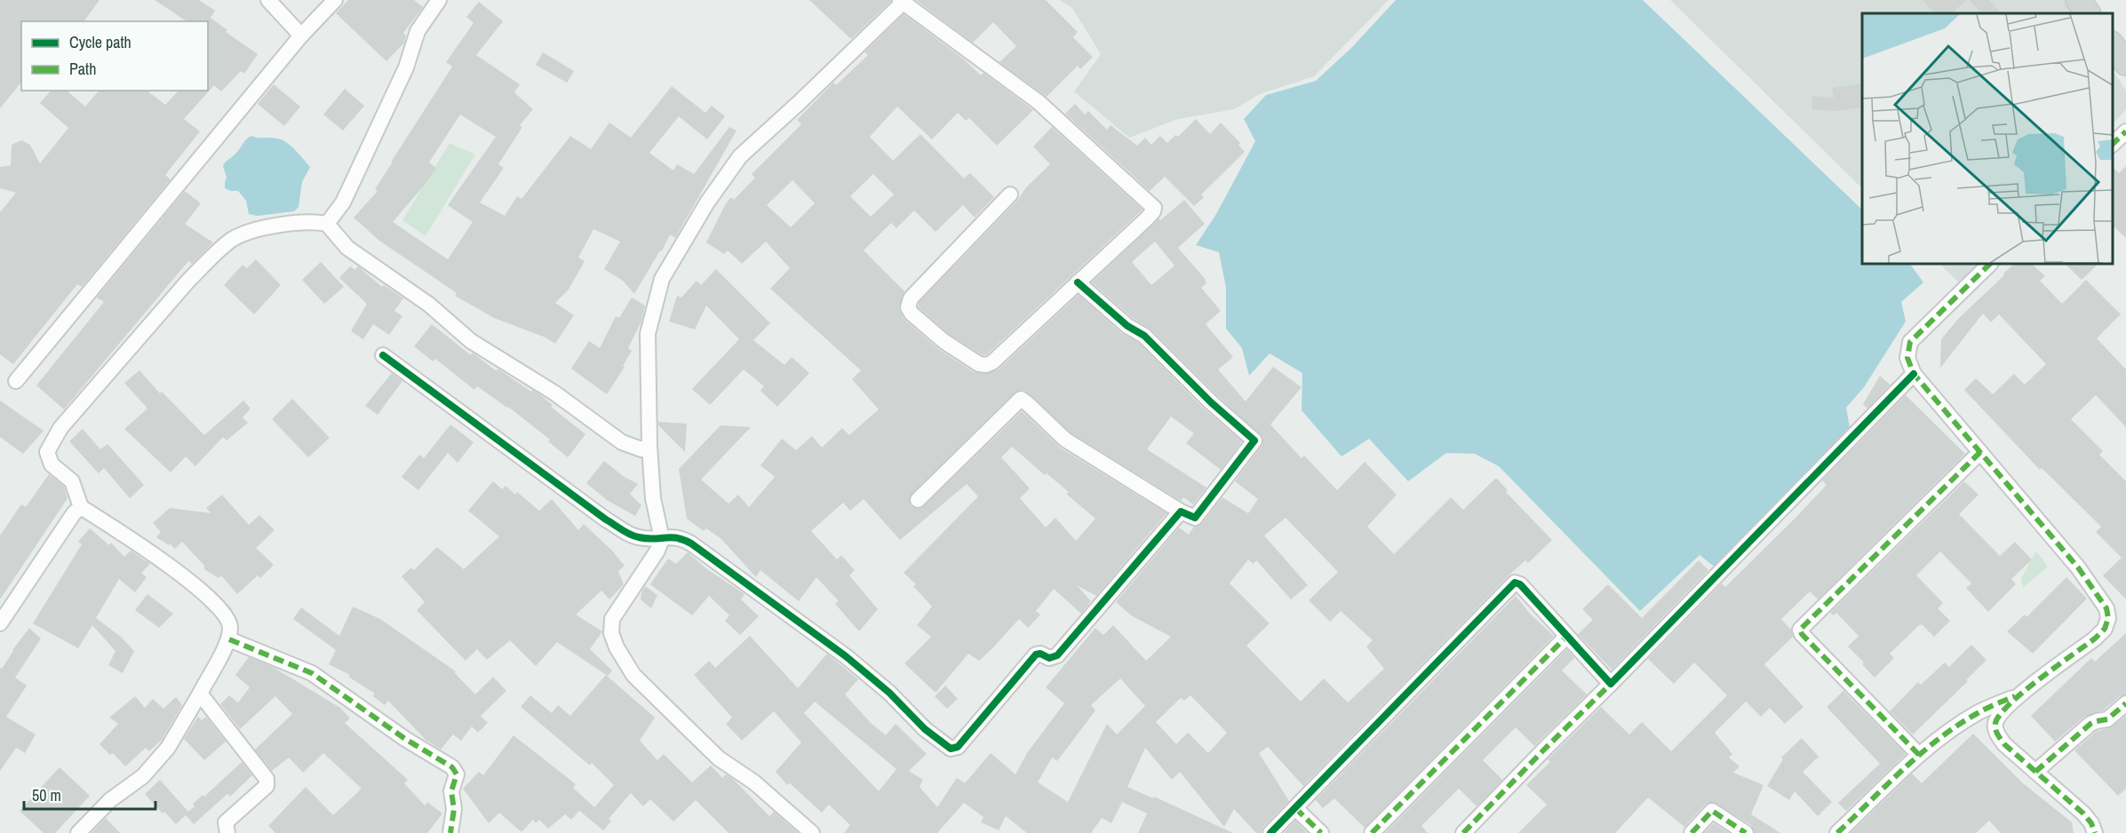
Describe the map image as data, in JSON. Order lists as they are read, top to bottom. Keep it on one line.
{"legend":["Cycle path","Path"],"scale_bar":"50 m"}
